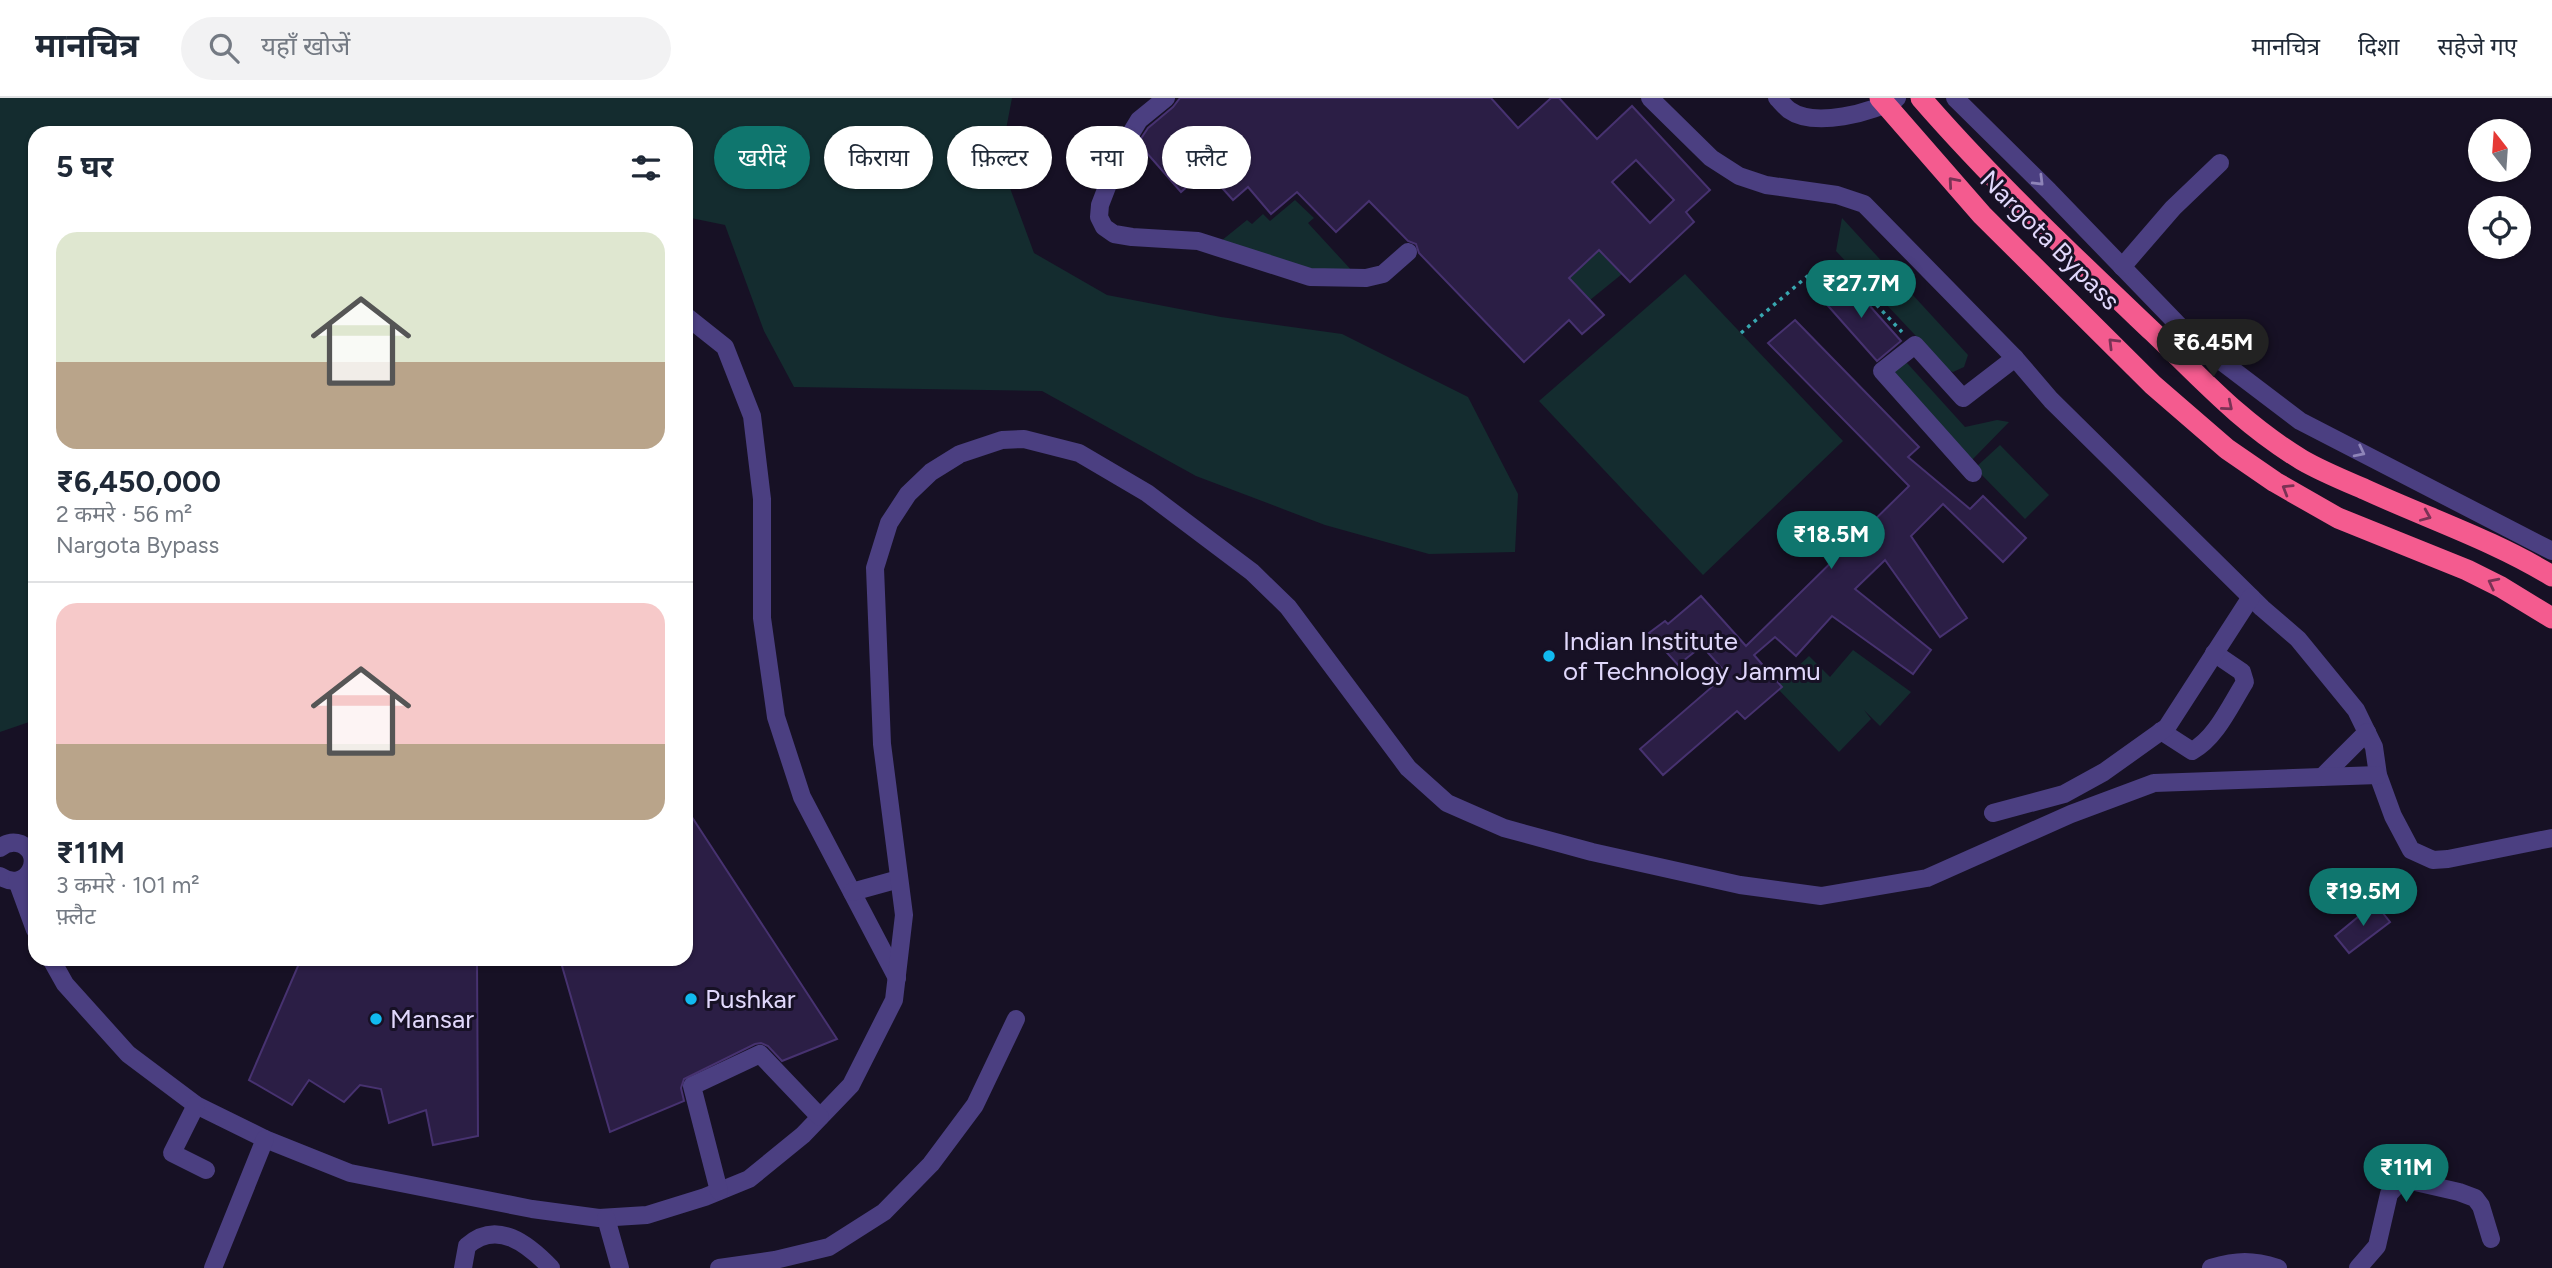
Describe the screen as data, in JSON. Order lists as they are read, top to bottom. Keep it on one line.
{"streets":{"highway":["Nargota Bypass"]},"places":["Indian Institute of Technology Jammu","Pushkar","Mansar"],"north":"top","page":{"header":"मानचित्र","search":"यहाँ खोजें","nav":["मानचित्र","दिशा","सहेजे गए"],"chip":["खरीदें","किराया","फ़िल्टर","नया","फ़्लैट"],"heading":"5 घर","list":[{"name":"₹6,450,000","note":"2 कमरे · 56 m² · Nargota Bypass"},{"name":"₹11M","note":"3 कमरे · 101 m² · फ़्लैट"}],"price":["₹27.7M","₹6.45M","₹18.5M","₹19.5M","₹11M"]}}
